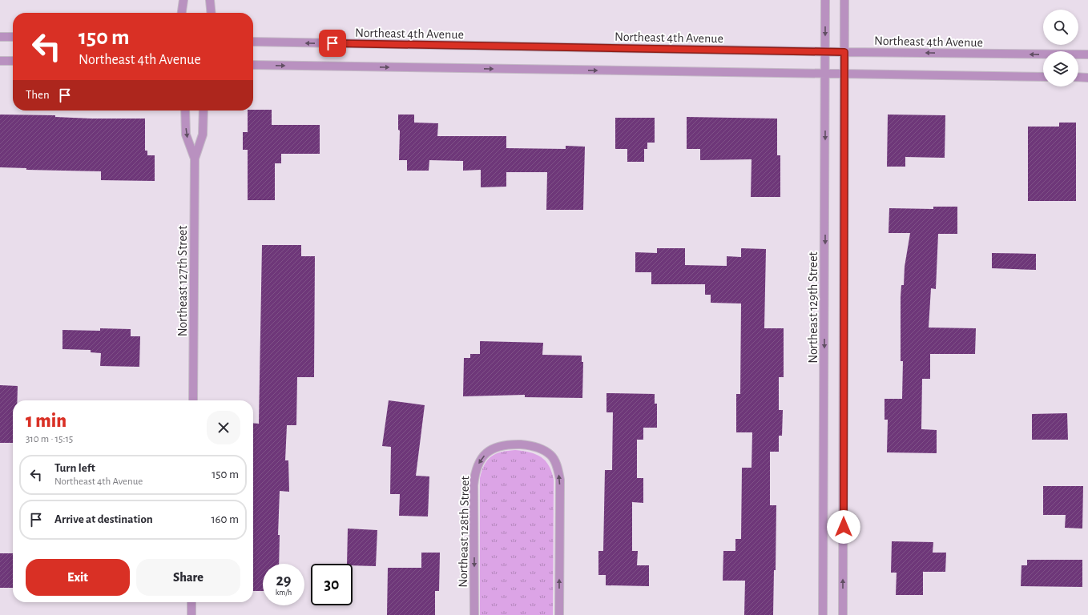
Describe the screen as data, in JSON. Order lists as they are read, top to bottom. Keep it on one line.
{"streets":{"street":["Northeast 4th Avenue","Northeast 127th Street","Northeast 129th Street","Northeast 128th Street"]},"crossings":[["Northeast 4th Avenue","Northeast 129th Street"]],"page":{"turn":["150 m","Northeast 4th Avenue"],"then":"Then","heading":["1 min","310 m · 15:15"],"list":[{"name":"Turn left","note":"Northeast 4th Avenue","value":"150 m"},{"name":"Arrive at destination","value":"160 m"}],"buttons":["Exit","Share"],"speed":"29 km/h","limit":"30"}}
